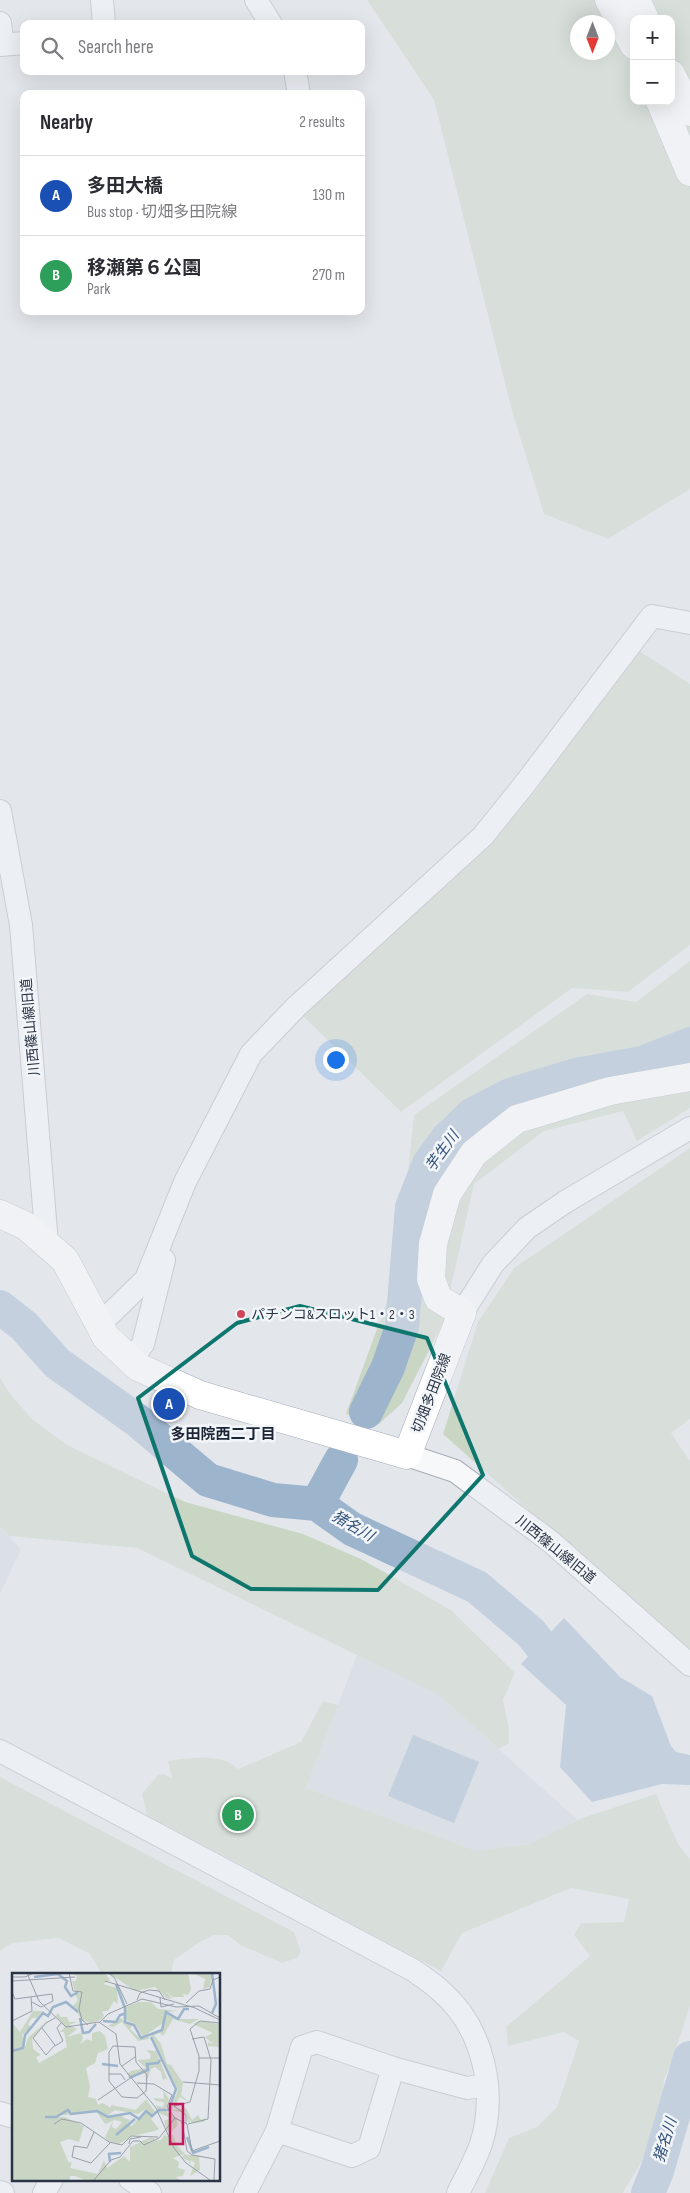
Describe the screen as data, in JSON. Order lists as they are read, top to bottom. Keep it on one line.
{"streets":{"main road":["切畑多田院線"],"street":["川西篠山線旧道"]},"crossings":[["川西篠山線旧道","切畑多田院線"]],"districts":["多田院西二丁目"],"water":["芋生川","猪名川"],"places":["パチンコ&スロット1・2・3"],"north":"bottom","page":{"map_buttons":["+","−"],"search":"Search here","heading":["Nearby","2 results"],"list":[{"mark":"A","name":"多田大橋","note":"Bus stop · 切畑多田院線","value":"130 m"},{"mark":"B","name":"移瀬第６公園","note":"Park","value":"270 m"}],"pins":["A","B"]}}
